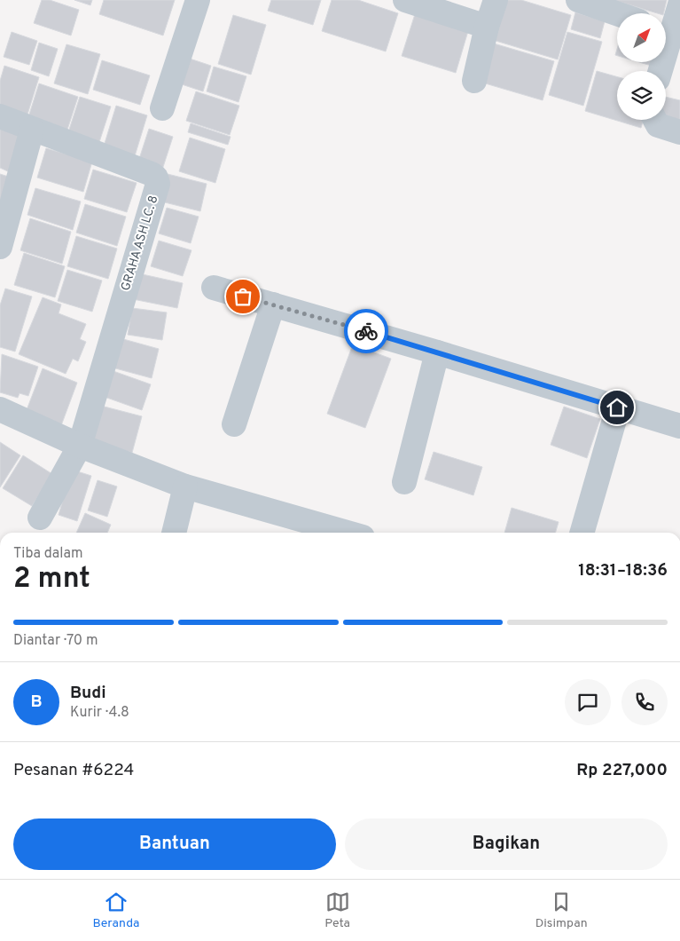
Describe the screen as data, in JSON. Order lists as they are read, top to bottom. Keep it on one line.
{"streets":{"street":["GRAHA ASH LC. 8"]},"north":"top right","page":{"heading":["2 mnt","Tiba dalam","18:31–18:36"],"panel":["Budi","Kurir · 4.8","Pesanan #6224","Rp 227,000"],"bar":"Diantar · 70 m","round":"B","buttons":["Bantuan","Bagikan"],"tabs":["Beranda","Peta","Disimpan"]}}
